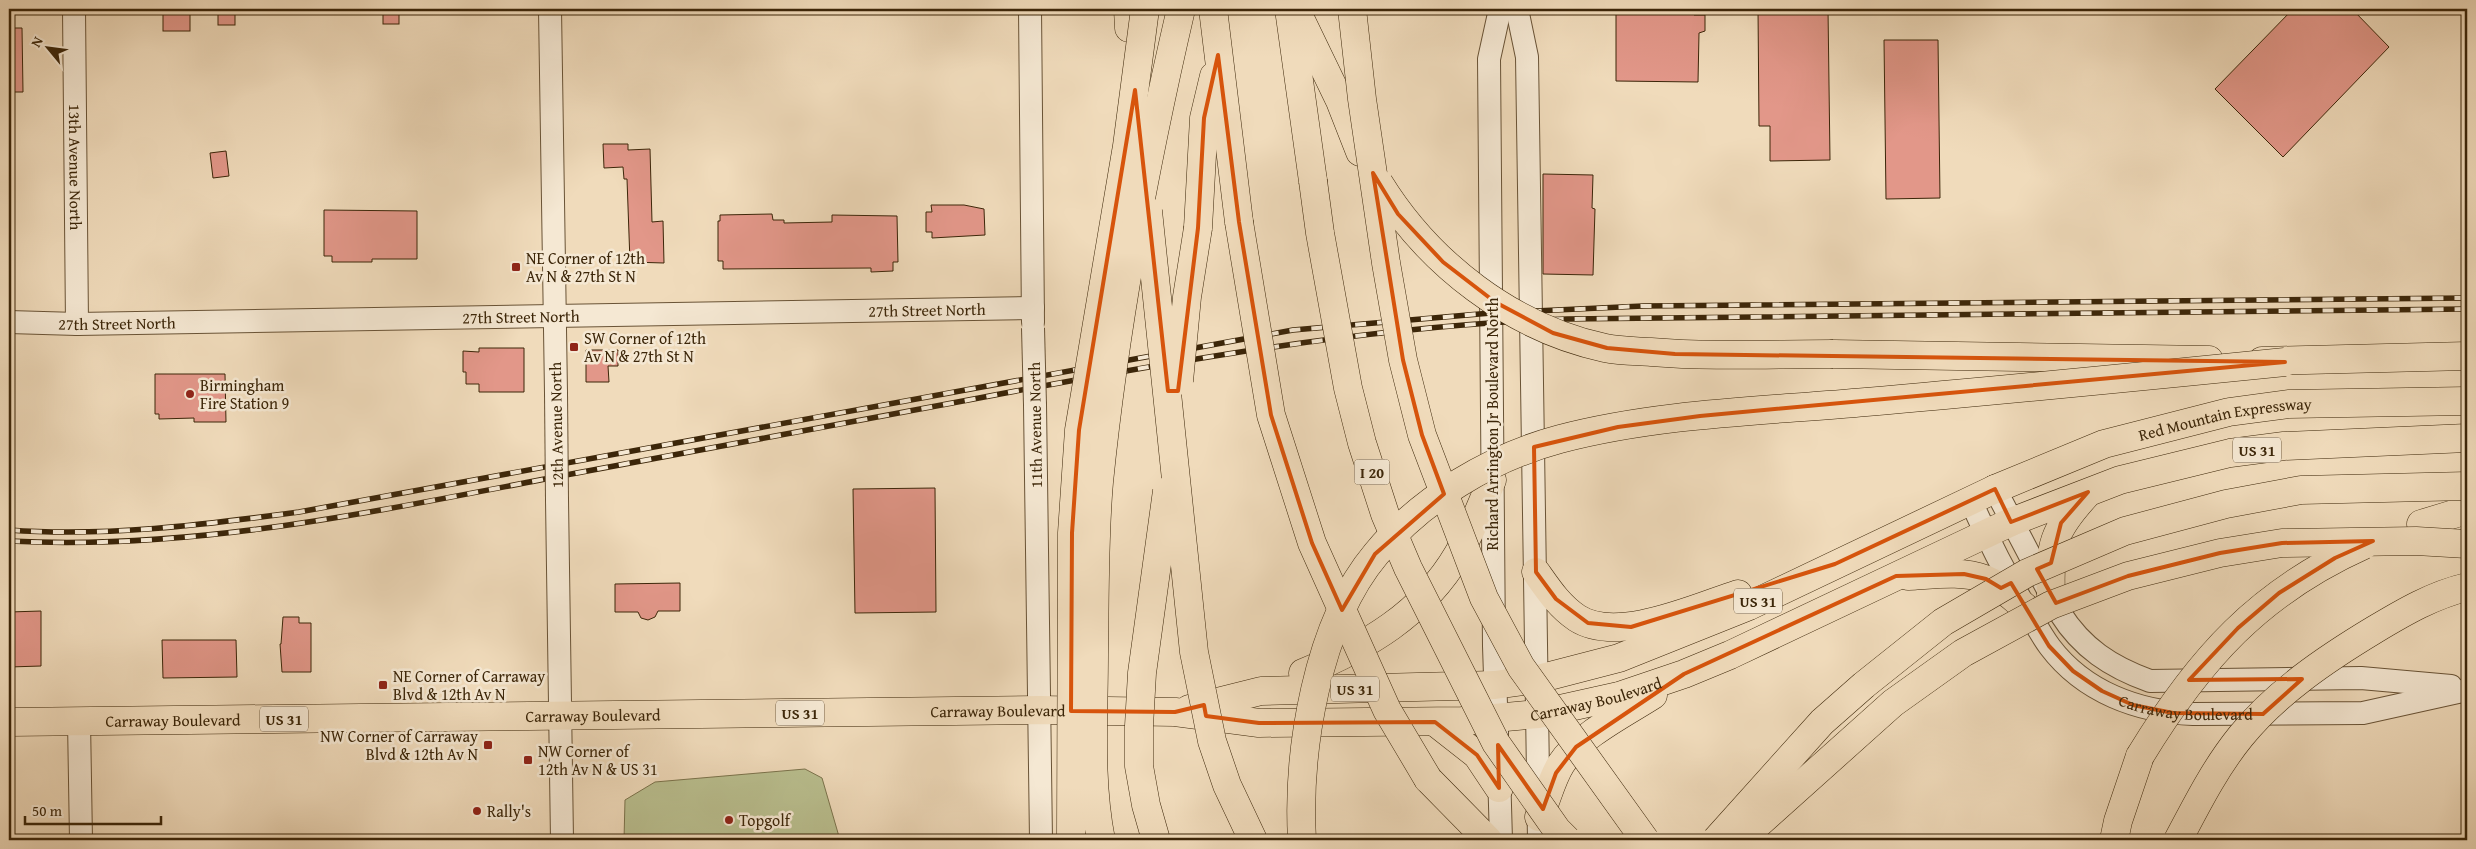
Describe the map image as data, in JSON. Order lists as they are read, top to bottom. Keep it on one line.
{"streets":{"main road":["Red Mountain Expressway","US 31","I 20","Carraway Boulevard"],"street":["13th Avenue North","27th Street North","Richard Arrington Jr Boulevard North","12th Avenue North","11th Avenue North"]},"crossings":[["13th Avenue North","27th Street North"],["27th Street North","12th Avenue North"],["27th Street North","11th Avenue North"],["Red Mountain Expressway","Carraway Boulevard"],["Richard Arrington Jr Boulevard North","Carraway Boulevard"],["12th Avenue North","Carraway Boulevard"],["11th Avenue North","Carraway Boulevard"]],"places":{"transit":["NE Corner of 12th Av N & 27th St N","SW Corner of 12th Av N & 27th St N","NE Corner of Carraway Blvd & 12th Av N","NW Corner of Carraway Blvd & 12th Av N","NW Corner of 12th Av N & US 31"],"other":["Birmingham Fire Station 9","Rally's","Topgolf"]},"scale_bar":"50 m","north":"top left"}
